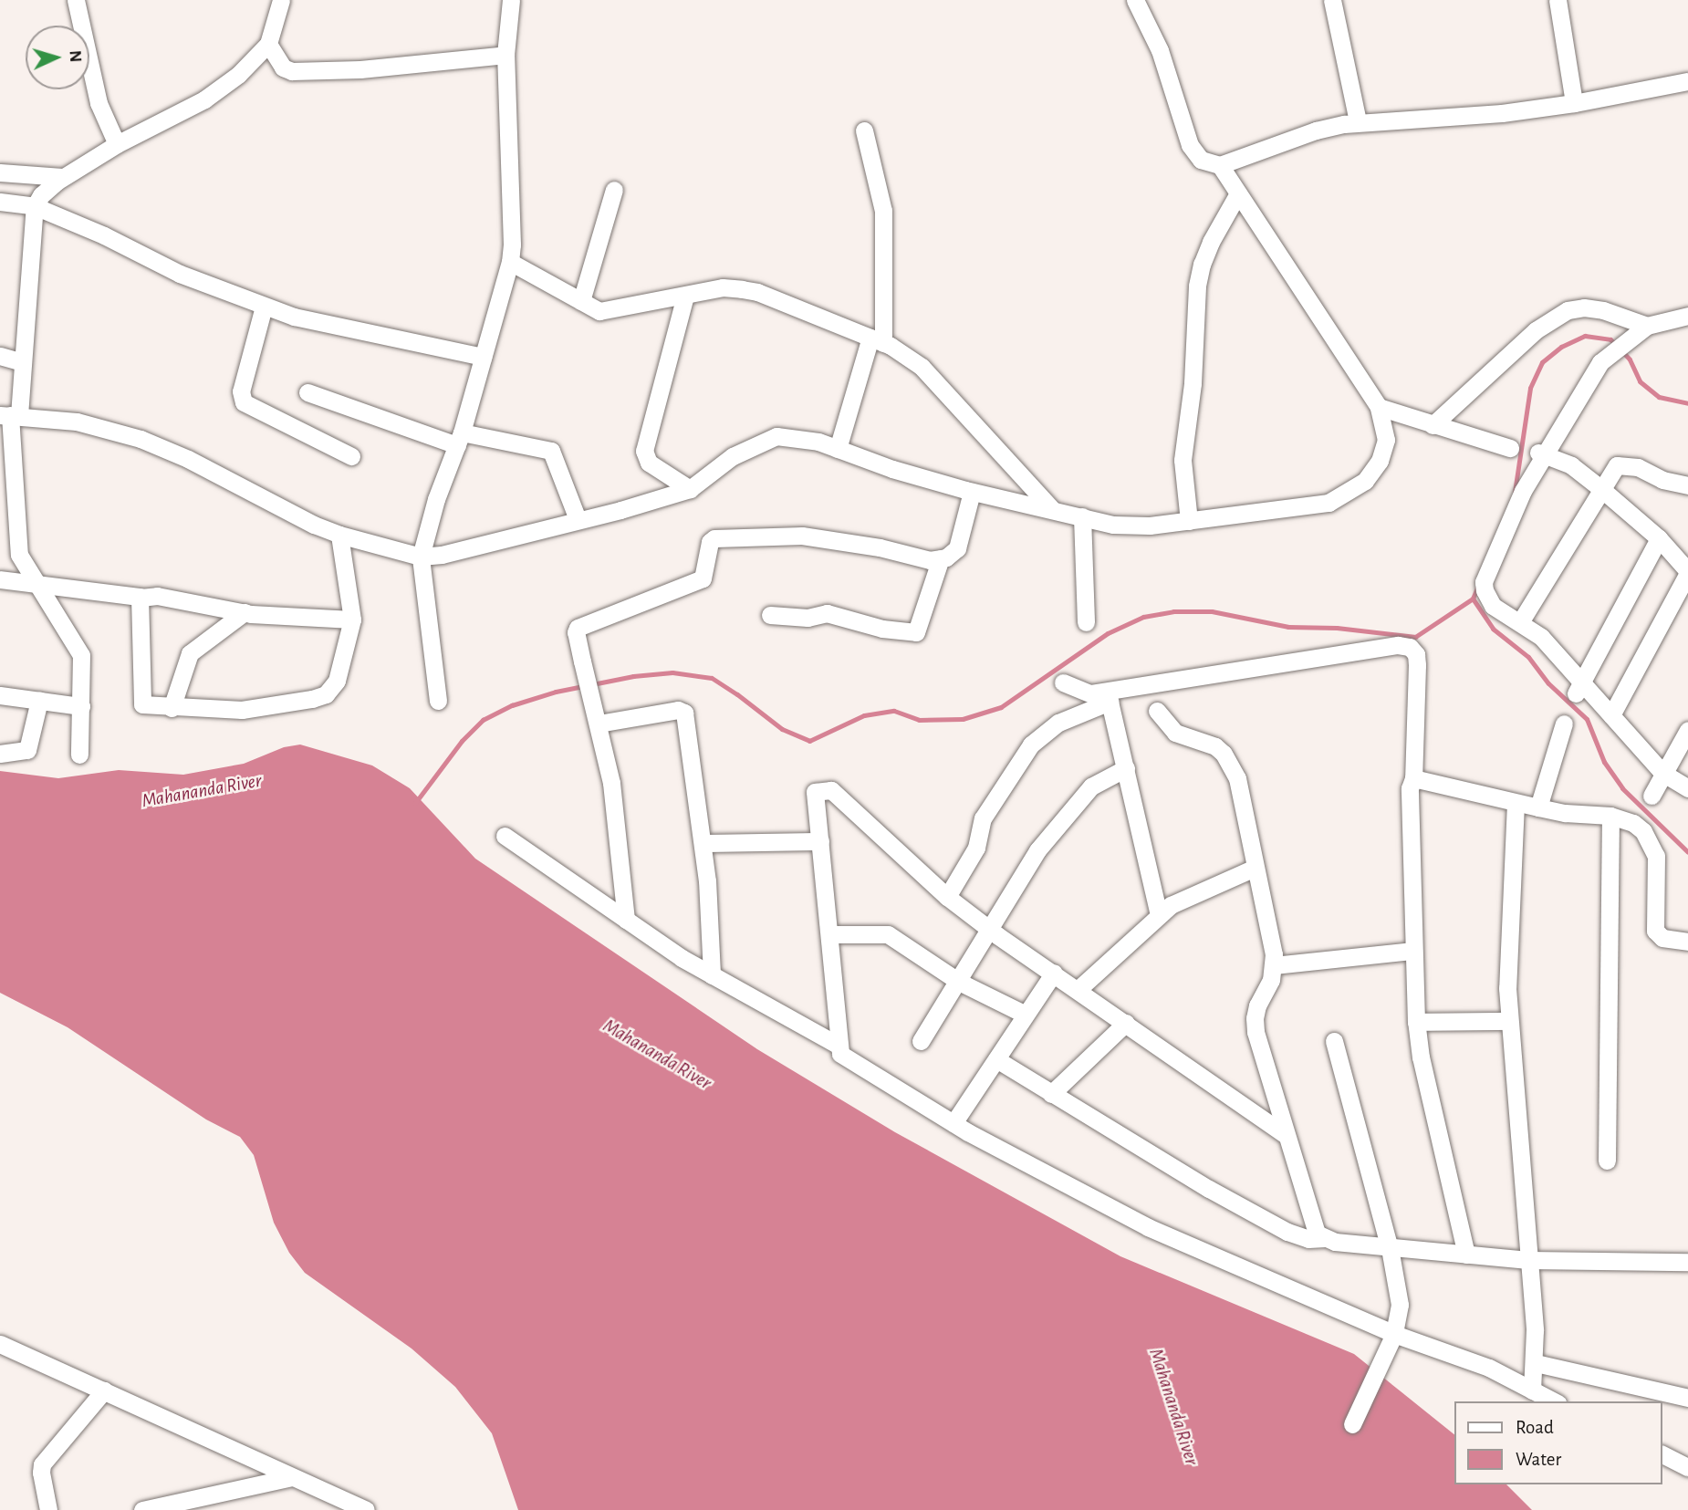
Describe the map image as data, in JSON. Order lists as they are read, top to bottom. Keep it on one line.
{"water":["Mahananda River"],"legend":["Road","Water"],"north":"right"}
